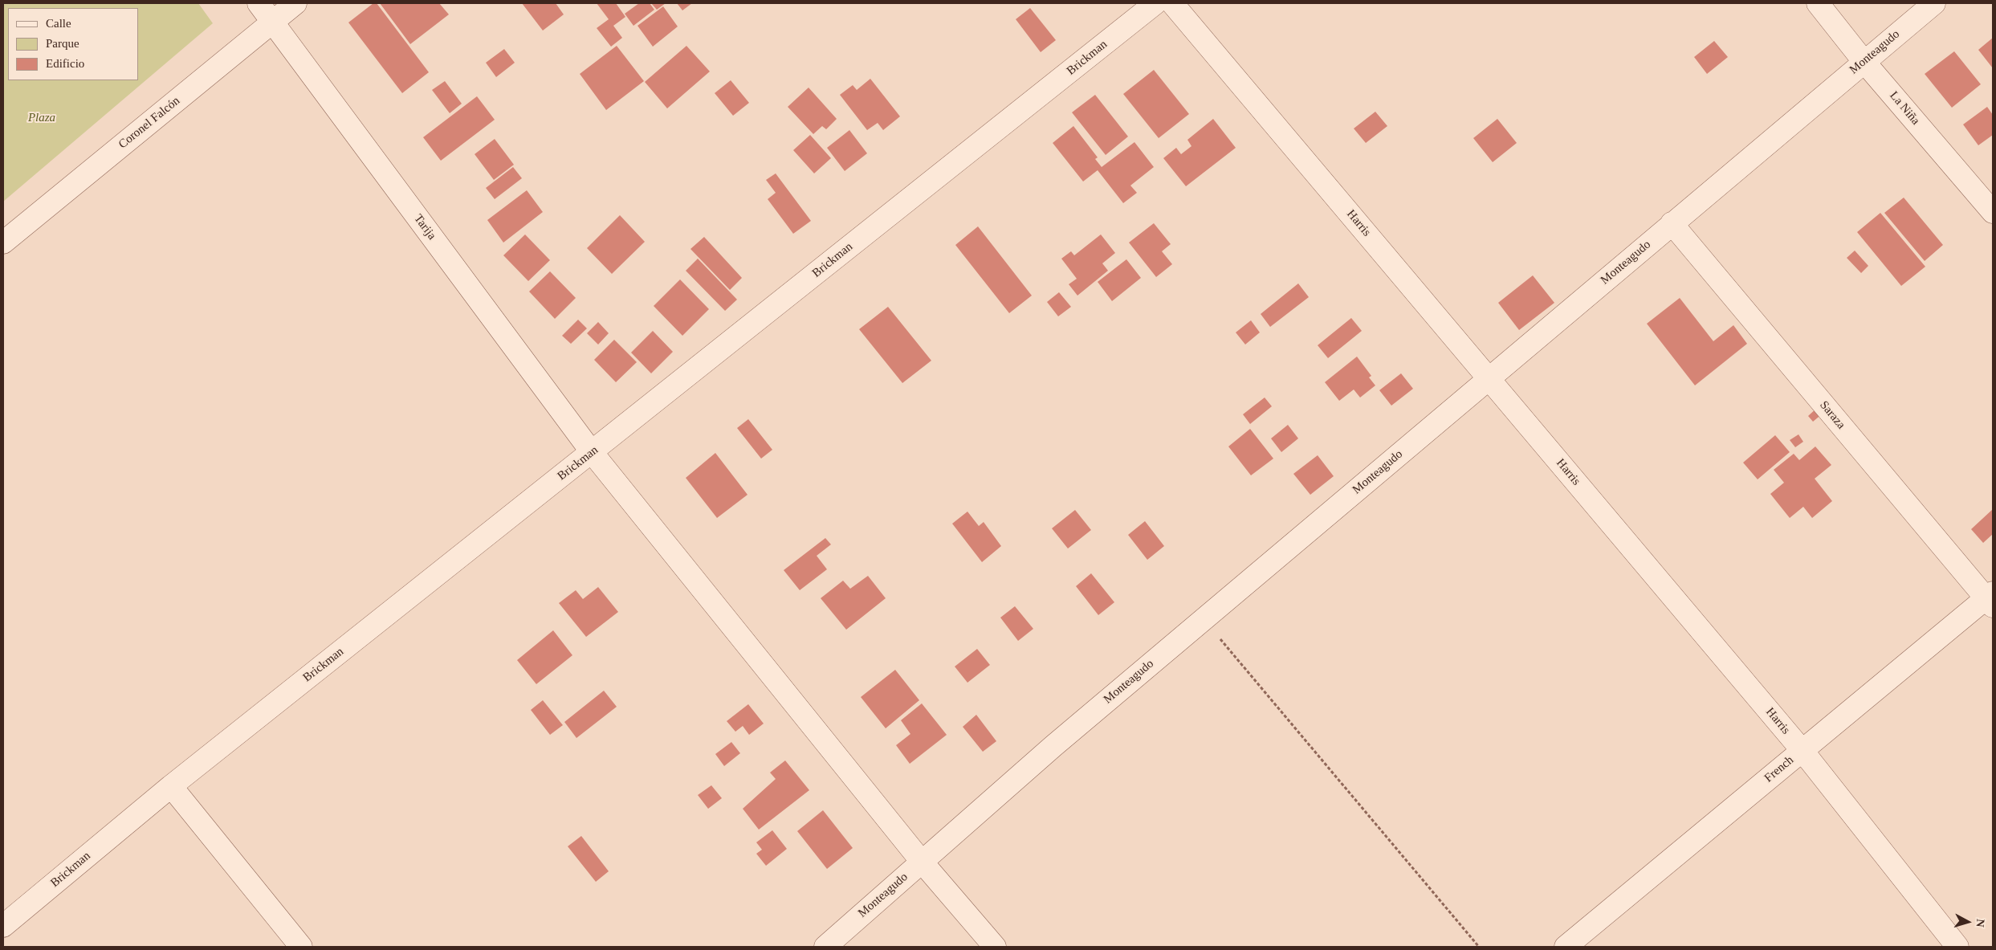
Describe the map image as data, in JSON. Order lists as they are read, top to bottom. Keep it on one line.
{"streets":{"street":["Monteagudo","Brickman","La Niña","Coronel Falcón","Harris","Tarija","Saraza","French"]},"crossings":[["Monteagudo","La Niña"],["Monteagudo","Harris"],["Monteagudo","Tarija"],["Monteagudo","Saraza"],["Brickman","Tarija"],["Coronel Falcón","Tarija"],["Harris","French"],["Saraza","French"]],"parks":["Plaza"],"legend":["Calle","Parque","Edificio"],"north":"right"}
